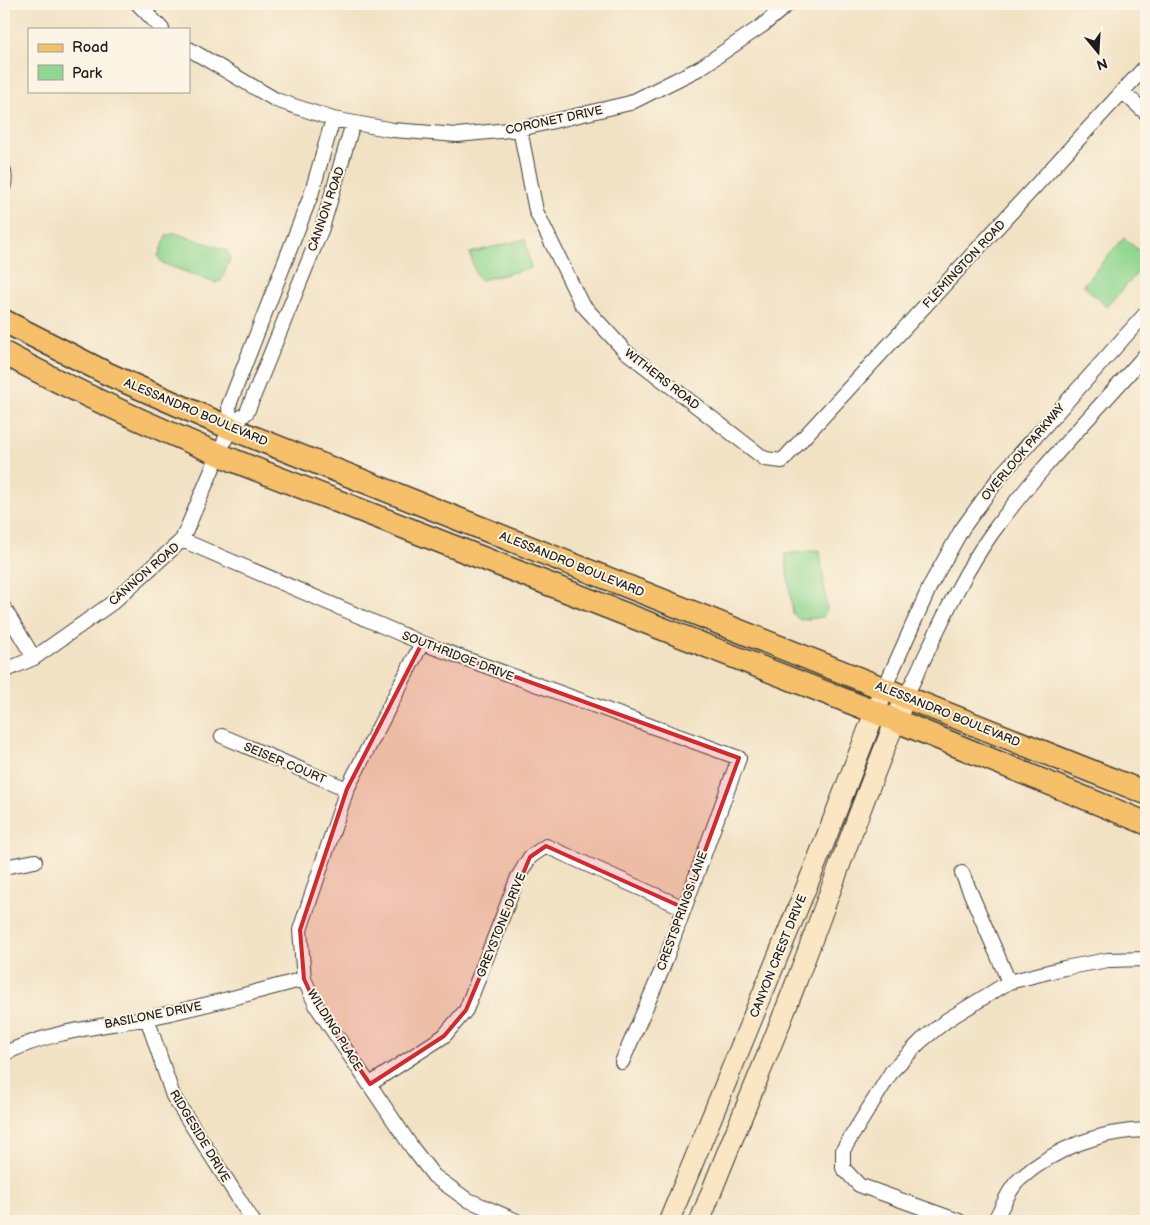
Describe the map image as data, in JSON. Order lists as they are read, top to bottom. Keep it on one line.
{"streets":{"main road":["ALESSANDRO BOULEVARD","CANYON CREST DRIVE"],"street":["CORONET DRIVE","CANNON ROAD","FLEMINGTON ROAD","WITHERS ROAD","OVERLOOK PARKWAY","SOUTHRIDGE DRIVE","SEISER COURT","CRESTSPRINGS LANE","GREYSTONE DRIVE","BASILONE DRIVE","WILDING PLACE","RIDGESIDE DRIVE"]},"crossings":[["CORONET DRIVE","CANNON ROAD"],["CORONET DRIVE","WITHERS ROAD"],["CANNON ROAD","ALESSANDRO BOULEVARD"],["CANNON ROAD","SOUTHRIDGE DRIVE"],["FLEMINGTON ROAD","WITHERS ROAD"],["ALESSANDRO BOULEVARD","OVERLOOK PARKWAY"],["ALESSANDRO BOULEVARD","CANYON CREST DRIVE"],["OVERLOOK PARKWAY","CANYON CREST DRIVE"],["SOUTHRIDGE DRIVE","CRESTSPRINGS LANE"],["SOUTHRIDGE DRIVE","WILDING PLACE"],["SEISER COURT","WILDING PLACE"],["CRESTSPRINGS LANE","GREYSTONE DRIVE"],["GREYSTONE DRIVE","WILDING PLACE"],["BASILONE DRIVE","WILDING PLACE"],["BASILONE DRIVE","RIDGESIDE DRIVE"]],"legend":["Road","Park"],"north":"bottom"}
